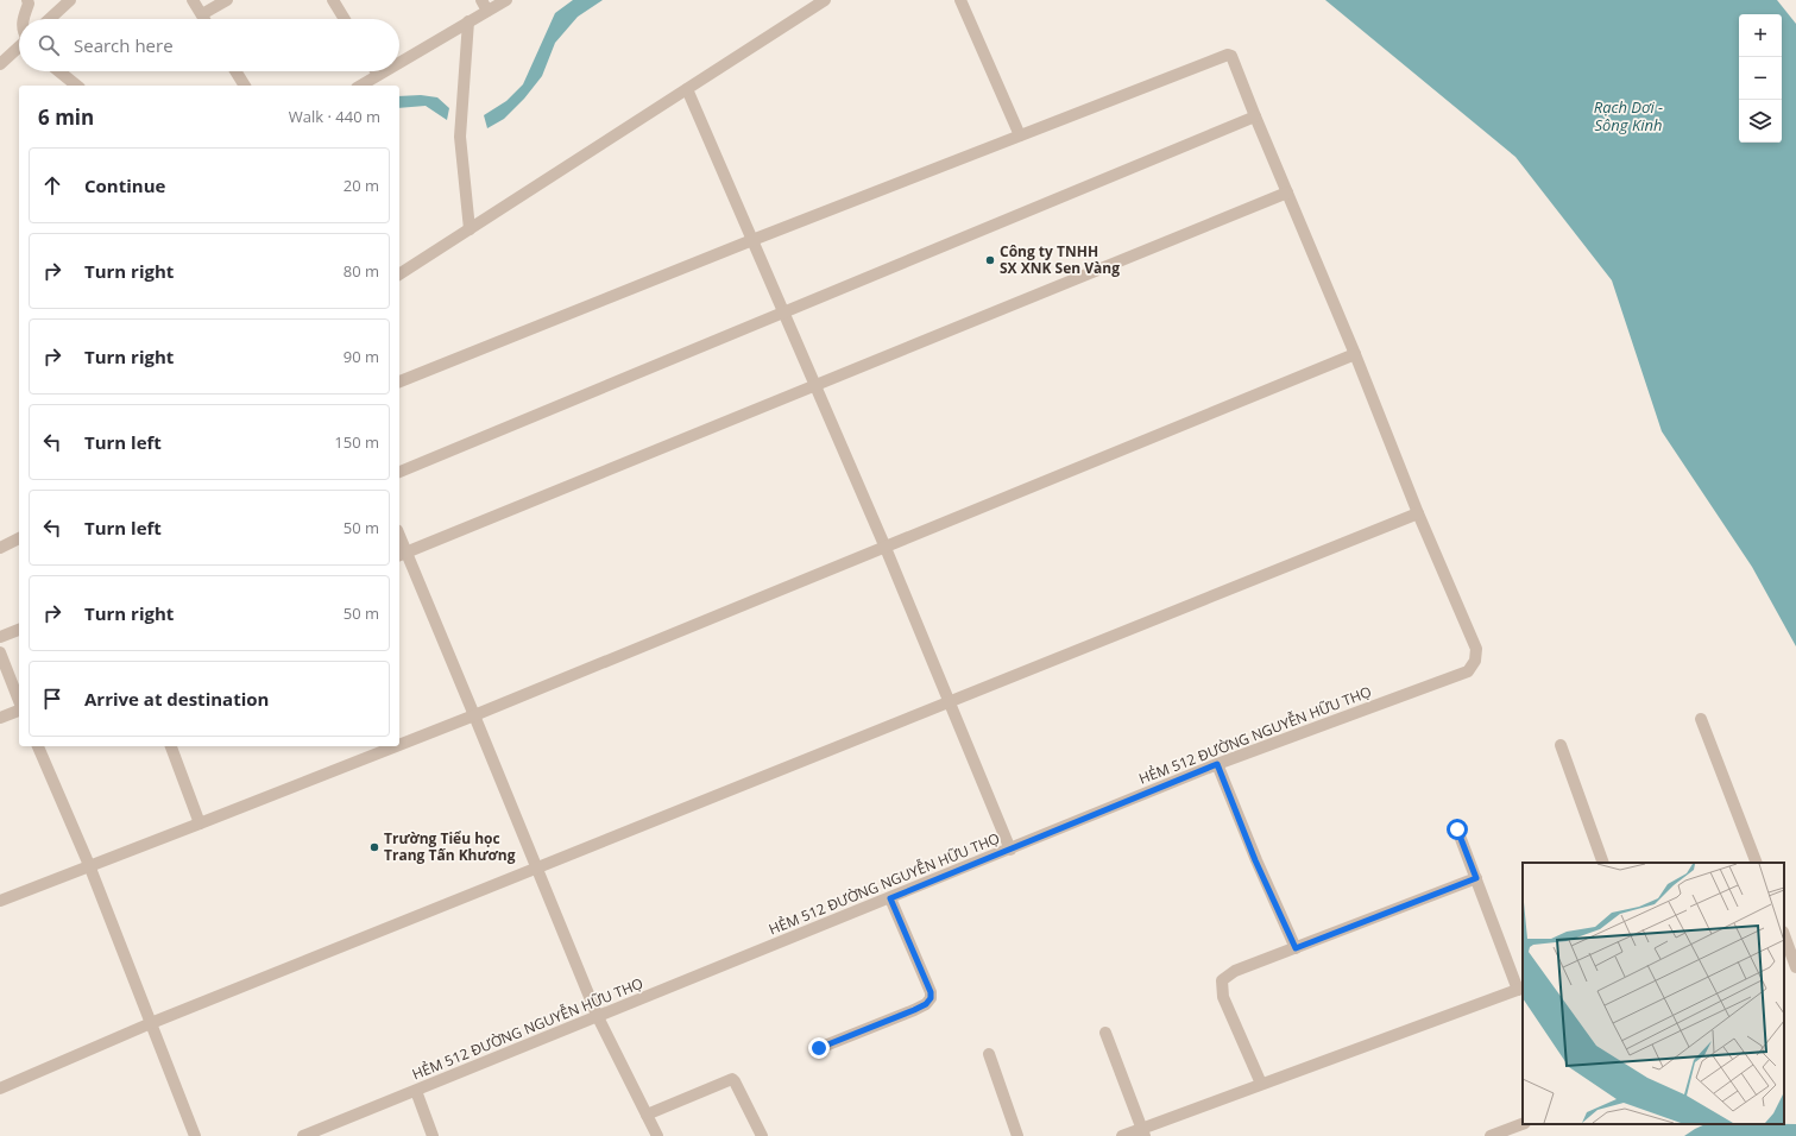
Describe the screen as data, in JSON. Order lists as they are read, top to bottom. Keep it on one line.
{"streets":{"street":["HẺM 512 ĐƯỜNG NGUYỄN HỮU THỌ"]},"water":["Rạch Dơi - Sông Kinh"],"places":["Công ty TNHH SX XNK Sen Vàng","Trường Tiểu học Trang Tấn Khương"],"page":{"map_buttons":["+","−"],"search":"Search here","heading":["6 min","Walk · 440 m"],"list":[["Continue","20 m"],["Turn right","80 m"],["Turn right","90 m"],["Turn left","150 m"],["Turn left","50 m"],["Turn right","50 m"],"Arrive at destination"]}}
